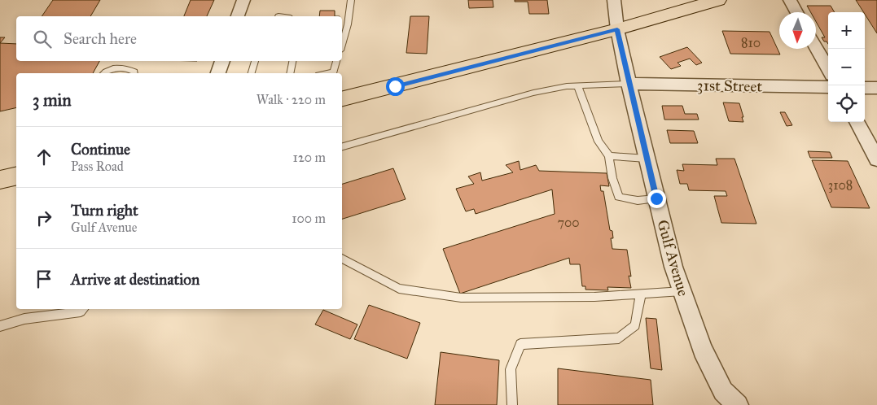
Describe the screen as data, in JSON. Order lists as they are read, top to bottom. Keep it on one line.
{"streets":{"street":["31st Street","Gulf Avenue"]},"crossings":[["31st Street","Gulf Avenue"]],"house_numbers":["810","3108","700"],"north":"bottom","page":{"map_buttons":["+","−"],"search":"Search here","heading":["3 min","Walk · 220 m"],"list":[["Continue","Pass Road","120 m"],["Turn right","Gulf Avenue","100 m"],"Arrive at destination"]}}
